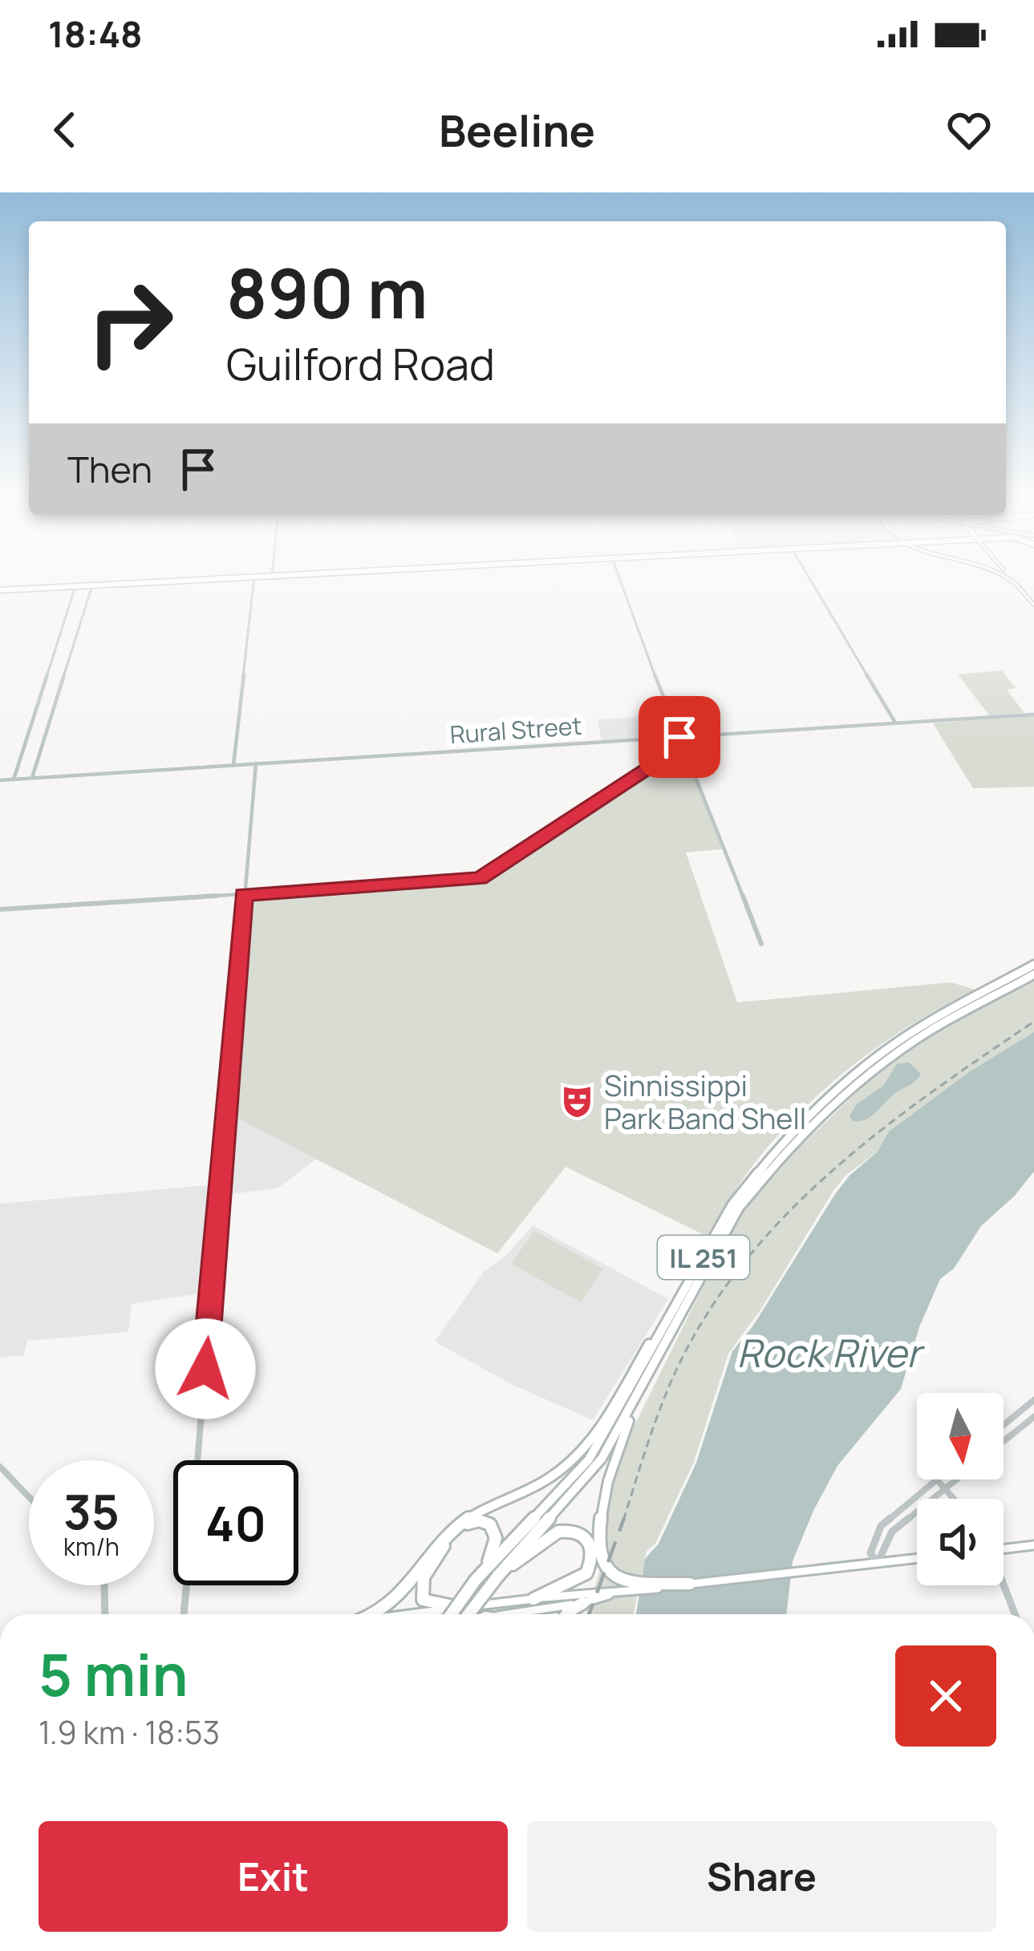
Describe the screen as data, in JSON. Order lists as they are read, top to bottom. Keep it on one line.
{"streets":{"main road":["IL 251"],"street":["Rural Street"]},"water":["Rock River"],"places":{"theatre":["Sinnissippi Park Band Shell"]},"north":"bottom","page":{"status":"18:48","header":"Beeline","turn":["890 m","Guilford Road"],"then":"Then","speed":"35 km/h","limit":"40","heading":["5 min","1.9 km · 18:53"],"buttons":["Exit","Share"]}}
